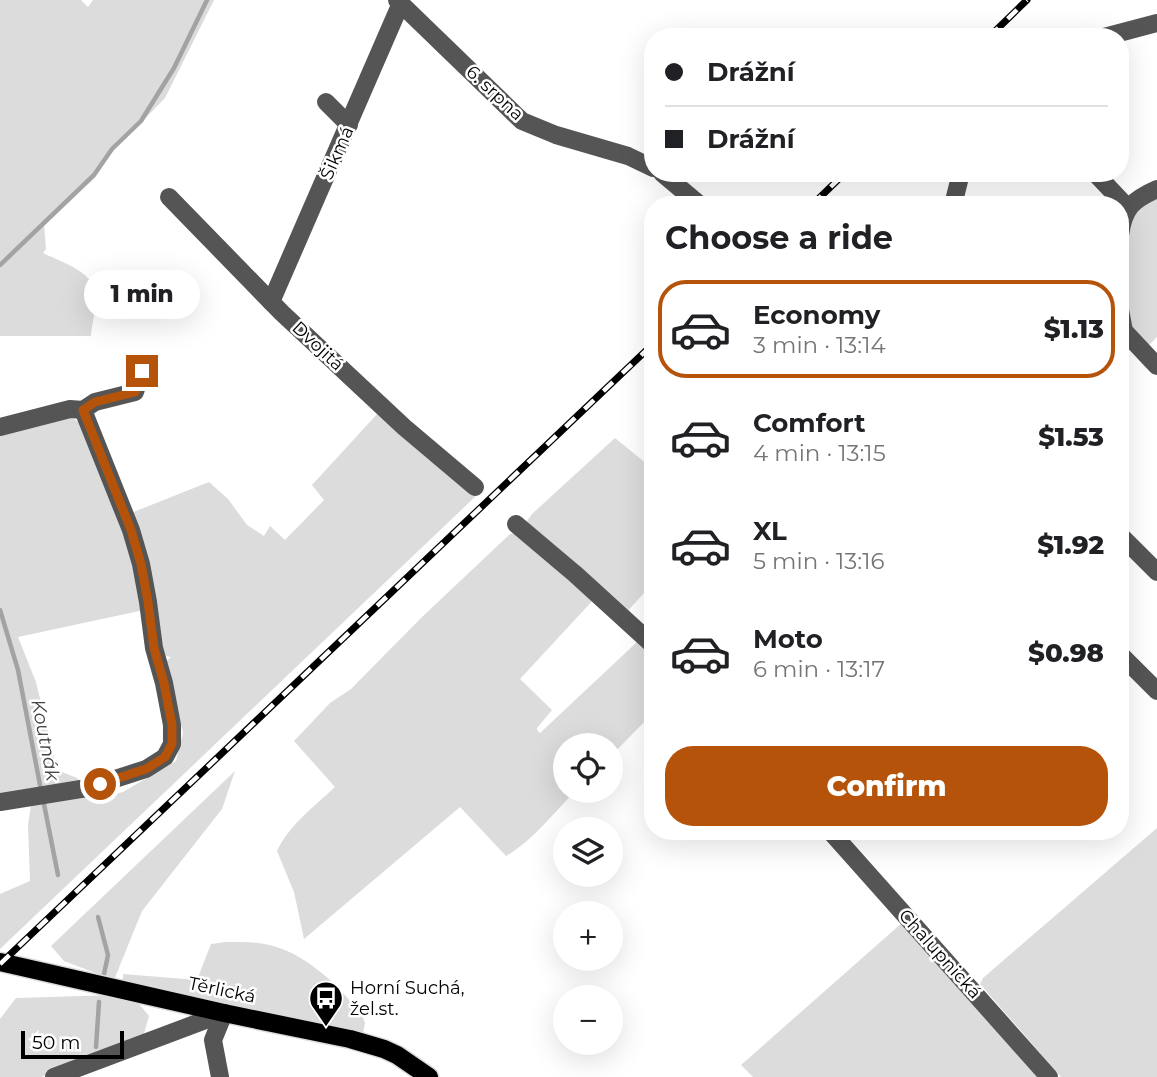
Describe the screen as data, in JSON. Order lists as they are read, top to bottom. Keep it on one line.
{"streets":{"main road":["Těrlická"],"street":["6. srpna","Šikmá","Dvojitá","Chalupnická"]},"crossings":[["6. srpna","Šikmá"],["Šikmá","Dvojitá"]],"water":["Koutnák"],"places":{"bus stop":["Horní Suchá, žel.st."]},"scale_bar":"50 m","page":{"banner":["Drážní","Drážní"],"heading":"Choose a ride","bubble":"1 min","list":[{"name":"Economy","note":"3 min · 13:14","value":"$1.13"},{"name":"Comfort","note":"4 min · 13:15","value":"$1.53"},{"name":"XL","note":"5 min · 13:16","value":"$1.92"},{"name":"Moto","note":"6 min · 13:17","value":"$0.98"}],"buttons":"Confirm","map_buttons":["+","−"],"scale":"50 m"}}
